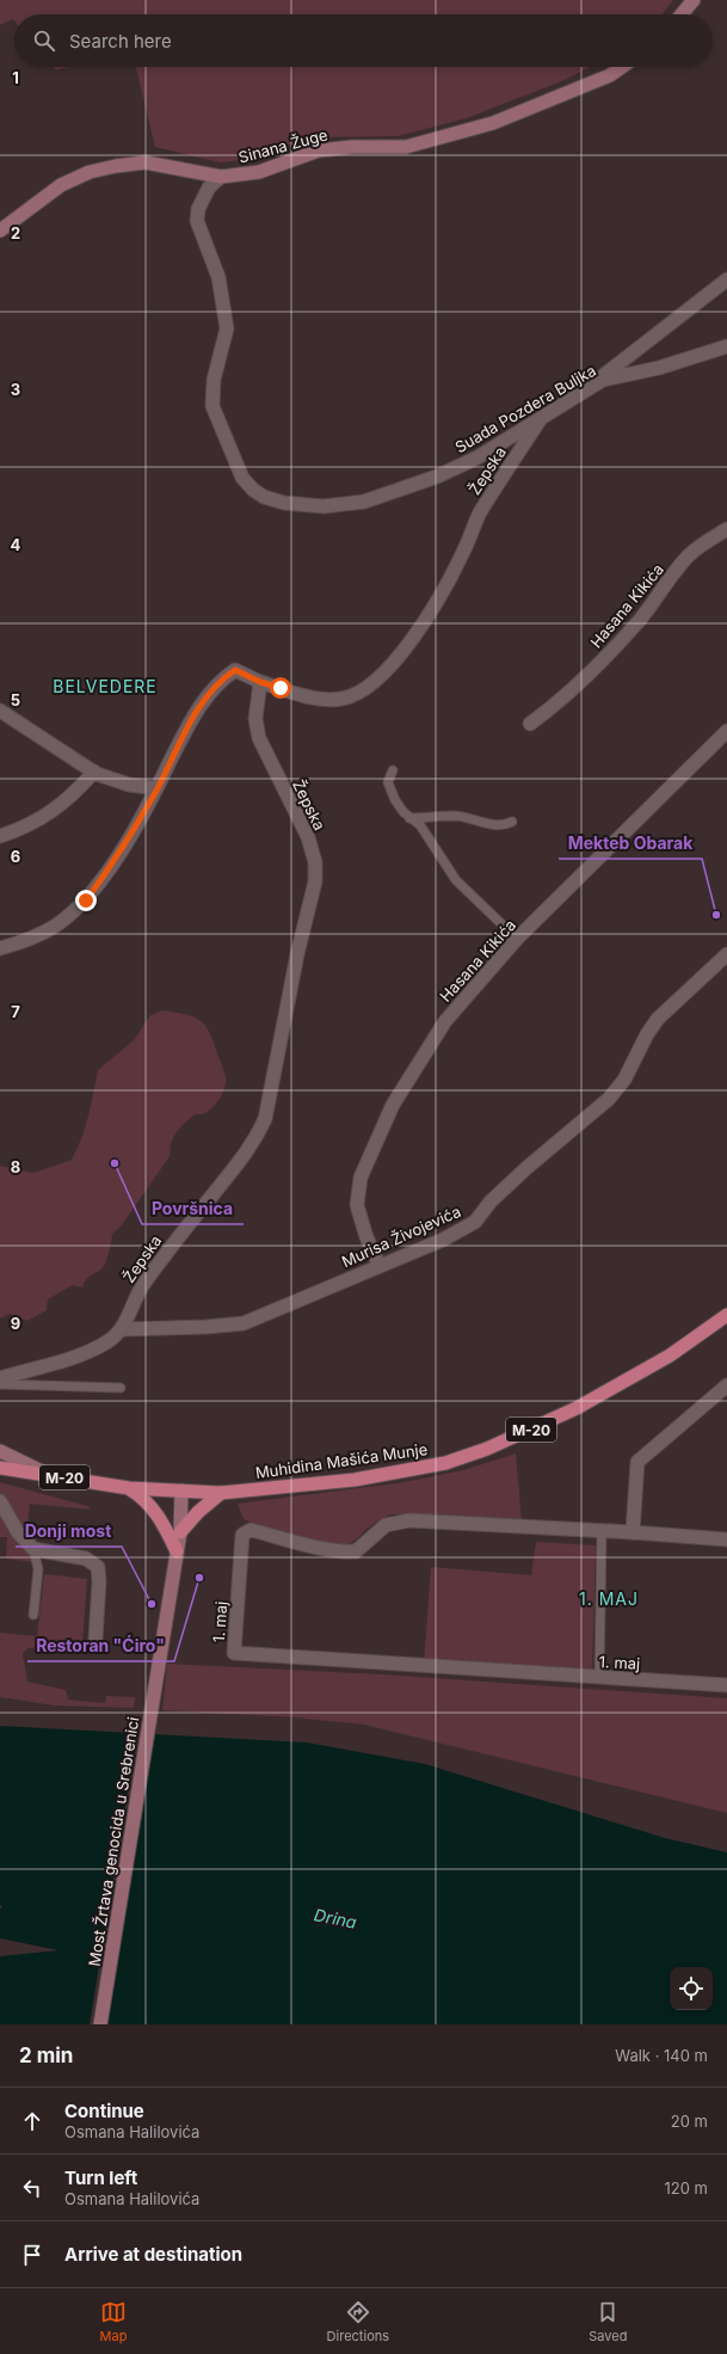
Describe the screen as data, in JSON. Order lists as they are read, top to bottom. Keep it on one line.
{"streets":{"main road":["Sinana Žuge","M-20","Muhidina Mašića Munje","Most Žrtava genocida u Srebrenici"],"street":["Suada Pozdera Buljka","Žepska","Hasana Kikića","Murisa Živojevića","1. maj"]},"crossings":[["Sinana Žuge","Suada Pozdera Buljka"],["Suada Pozdera Buljka","Žepska"],["Žepska","Murisa Živojevića"],["Hasana Kikića","Murisa Živojevića"],["M-20","Muhidina Mašića Munje"],["M-20","Most Žrtava genocida u Srebrenici"],["Muhidina Mašića Munje","Most Žrtava genocida u Srebrenici"]],"districts":["BELVEDERE","1. MAJ"],"water":["Drina"],"places":["Mekteb Obarak","Površnica","Restoran \"Ćiro\"","Donji most"],"page":{"search":"Search here","heading":["2 min","Walk · 140 m"],"list":[["Continue","Osmana Halilovića","20 m"],["Turn left","Osmana Halilovića","120 m"],"Arrive at destination"],"nav":["Map","Directions","Saved"]},"grid":{"rows":["1","2","3","4","5","6","7","8","9"]}}
